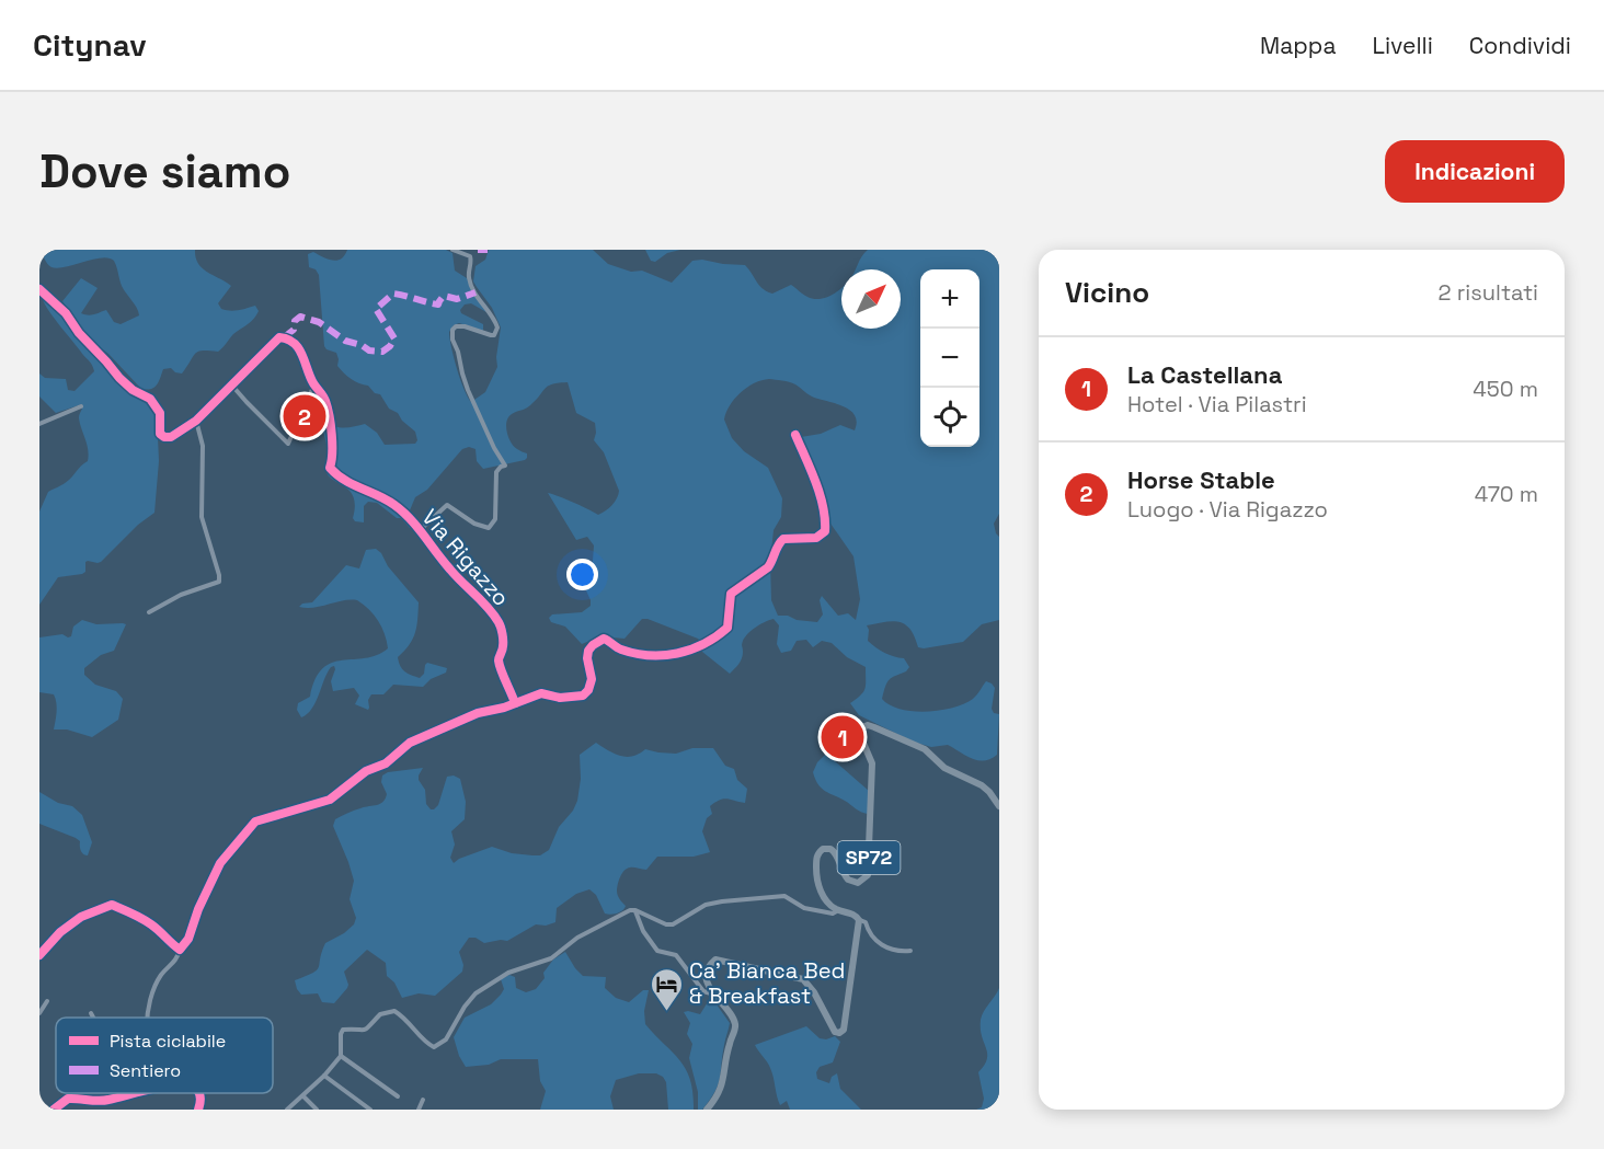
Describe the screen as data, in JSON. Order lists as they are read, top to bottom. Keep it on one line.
{"streets":{"main road":["SP72"],"street":["Via Rigazzo"]},"places":{"hotel":["Ca' Bianca Bed & Breakfast"]},"legend":["Pista ciclabile","Sentiero"],"north":"top right","page":{"header":"Citynav","nav":["Mappa","Livelli","Condividi"],"buttons":"Indicazioni","title":"Dove siamo","heading":["Vicino","2 risultati"],"map_buttons":["+","−"],"list":[{"mark":"1","name":"La Castellana","note":"Hotel · Via Pilastri","value":"450 m"},{"mark":"2","name":"Horse Stable","note":"Luogo · Via Rigazzo","value":"470 m"}],"pins":["2","1"]}}
